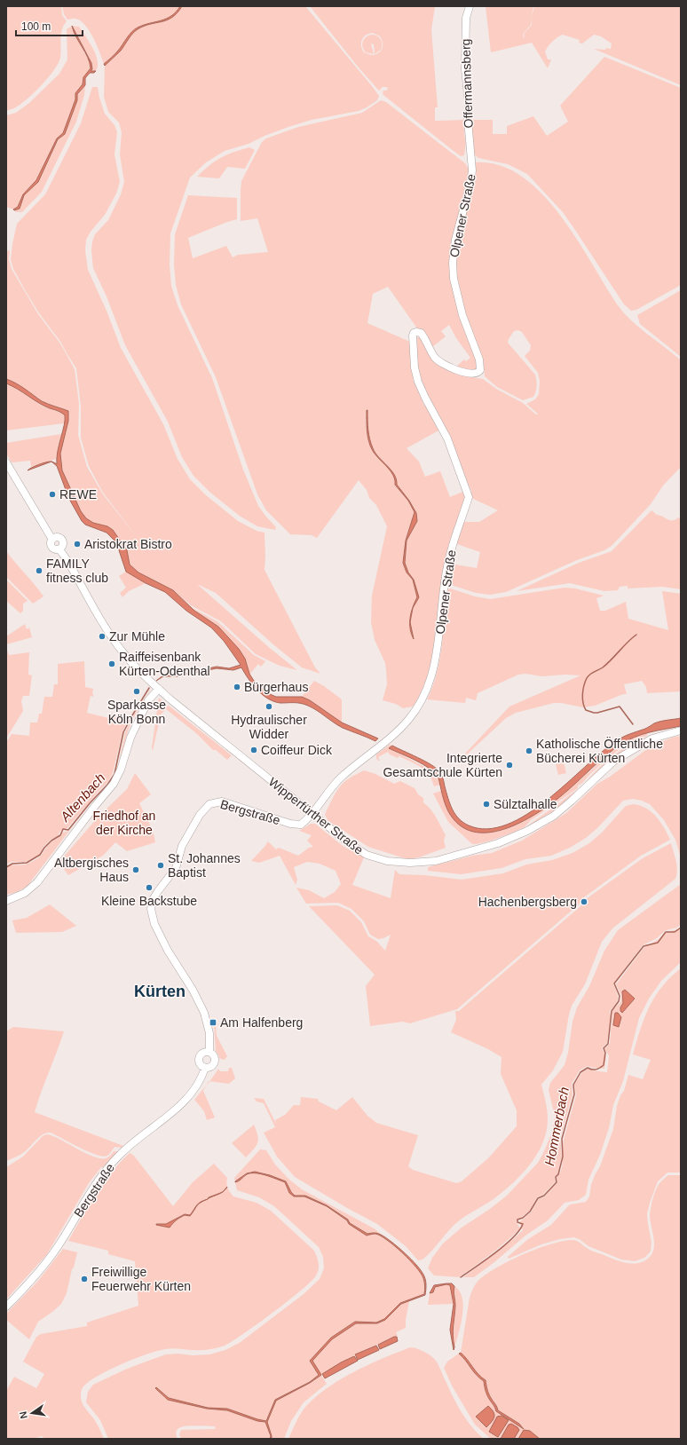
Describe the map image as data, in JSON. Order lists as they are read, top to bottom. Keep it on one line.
{"streets":{"main road":["Offermannsberg","Olpener Straße","Bergstraße","Wipperfürther Straße"]},"crossings":[["Offermannsberg","Olpener Straße"],["Olpener Straße","Bergstraße"],["Olpener Straße","Wipperfürther Straße"],["Bergstraße","Wipperfürther Straße"]],"districts":["Kürten"],"water":["Altenbach","Hommerbach"],"parks":["Friedhof an der Kirche"],"places":{"other":["REWE","Aristokrat Bistro","FAMILY fitness club","Zur Mühle","Raiffeisenbank Kürten-Odenthal","Bürgerhaus","Sparkasse Köln Bonn","Hydraulischer Widder","Coiffeur Dick","Katholische Öffentliche Bücherei Kürten","Integrierte Gesamtschule Kürten","Sülztalhalle","St. Johannes Baptist","Altbergisches Haus","Kleine Backstube","Hachenbergsberg","Freiwillige Feuerwehr Kürten"],"transit":["Am Halfenberg"]},"scale_bar":"100 m","north":"left"}
